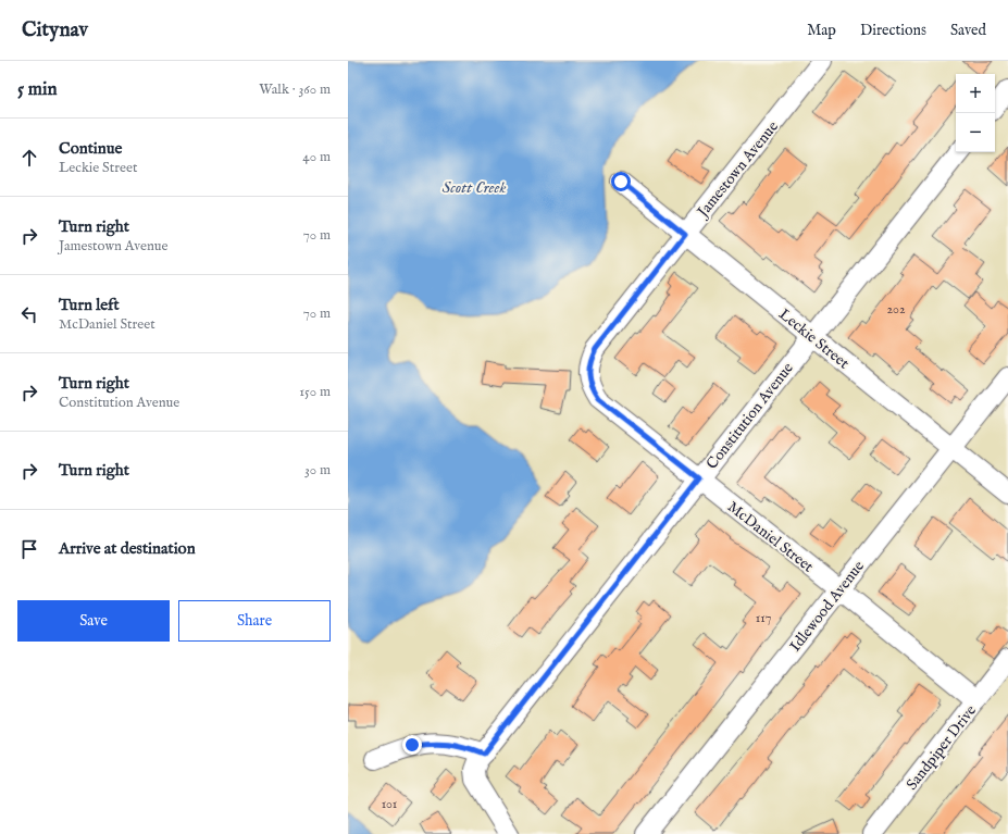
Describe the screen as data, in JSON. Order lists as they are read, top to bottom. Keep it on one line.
{"streets":{"street":["Jamestown Avenue","Leckie Street","Constitution Avenue","McDaniel Street","Idlewood Avenue","Sandpiper Drive"]},"crossings":[["Jamestown Avenue","Leckie Street"],["Jamestown Avenue","McDaniel Street"],["Leckie Street","Constitution Avenue"],["Leckie Street","Idlewood Avenue"],["Constitution Avenue","McDaniel Street"],["McDaniel Street","Idlewood Avenue"],["McDaniel Street","Sandpiper Drive"]],"water":["Scott Creek"],"house_numbers":["202","117","101"],"page":{"header":"Citynav","nav":["Map","Directions","Saved"],"heading":["5 min","Walk · 360 m"],"map_buttons":["+","−"],"list":[["Continue","Leckie Street","40 m"],["Turn right","Jamestown Avenue","70 m"],["Turn left","McDaniel Street","70 m"],["Turn right","Constitution Avenue","150 m"],["Turn right","30 m"],"Arrive at destination"],"buttons":["Save","Share"]}}
